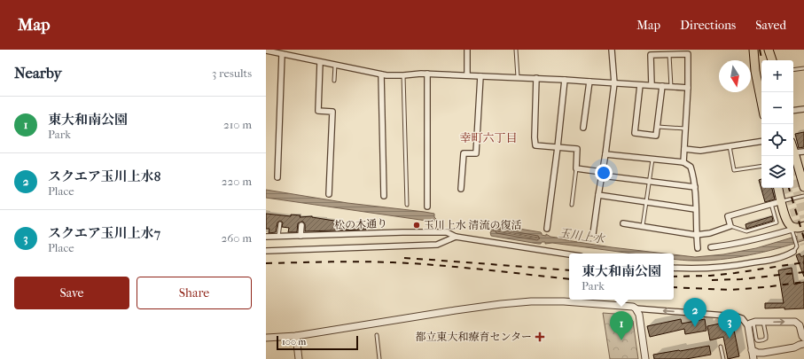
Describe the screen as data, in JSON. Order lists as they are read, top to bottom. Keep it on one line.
{"streets":{"street":["松の木通り"]},"districts":["幸町六丁目"],"water":["玉川上水"],"places":{"other":["玉川上水 清流の復活"],"health":["都立東大和療育センター"]},"scale_bar":"100 m","north":"bottom","page":{"header":"Map","nav":["Map","Directions","Saved"],"heading":["Nearby","3 results"],"map_buttons":["+","−"],"list":[{"mark":"1","name":"東大和南公園","note":"Park","value":"210 m"},{"mark":"2","name":"スクエア玉川上水8","note":"Place","value":"220 m"},{"mark":"3","name":"スクエア玉川上水7","note":"Place","value":"260 m"}],"popup":["東大和南公園","Park"],"buttons":["Save","Share"],"pins":["2","3","1"],"scale":"100 m"}}
